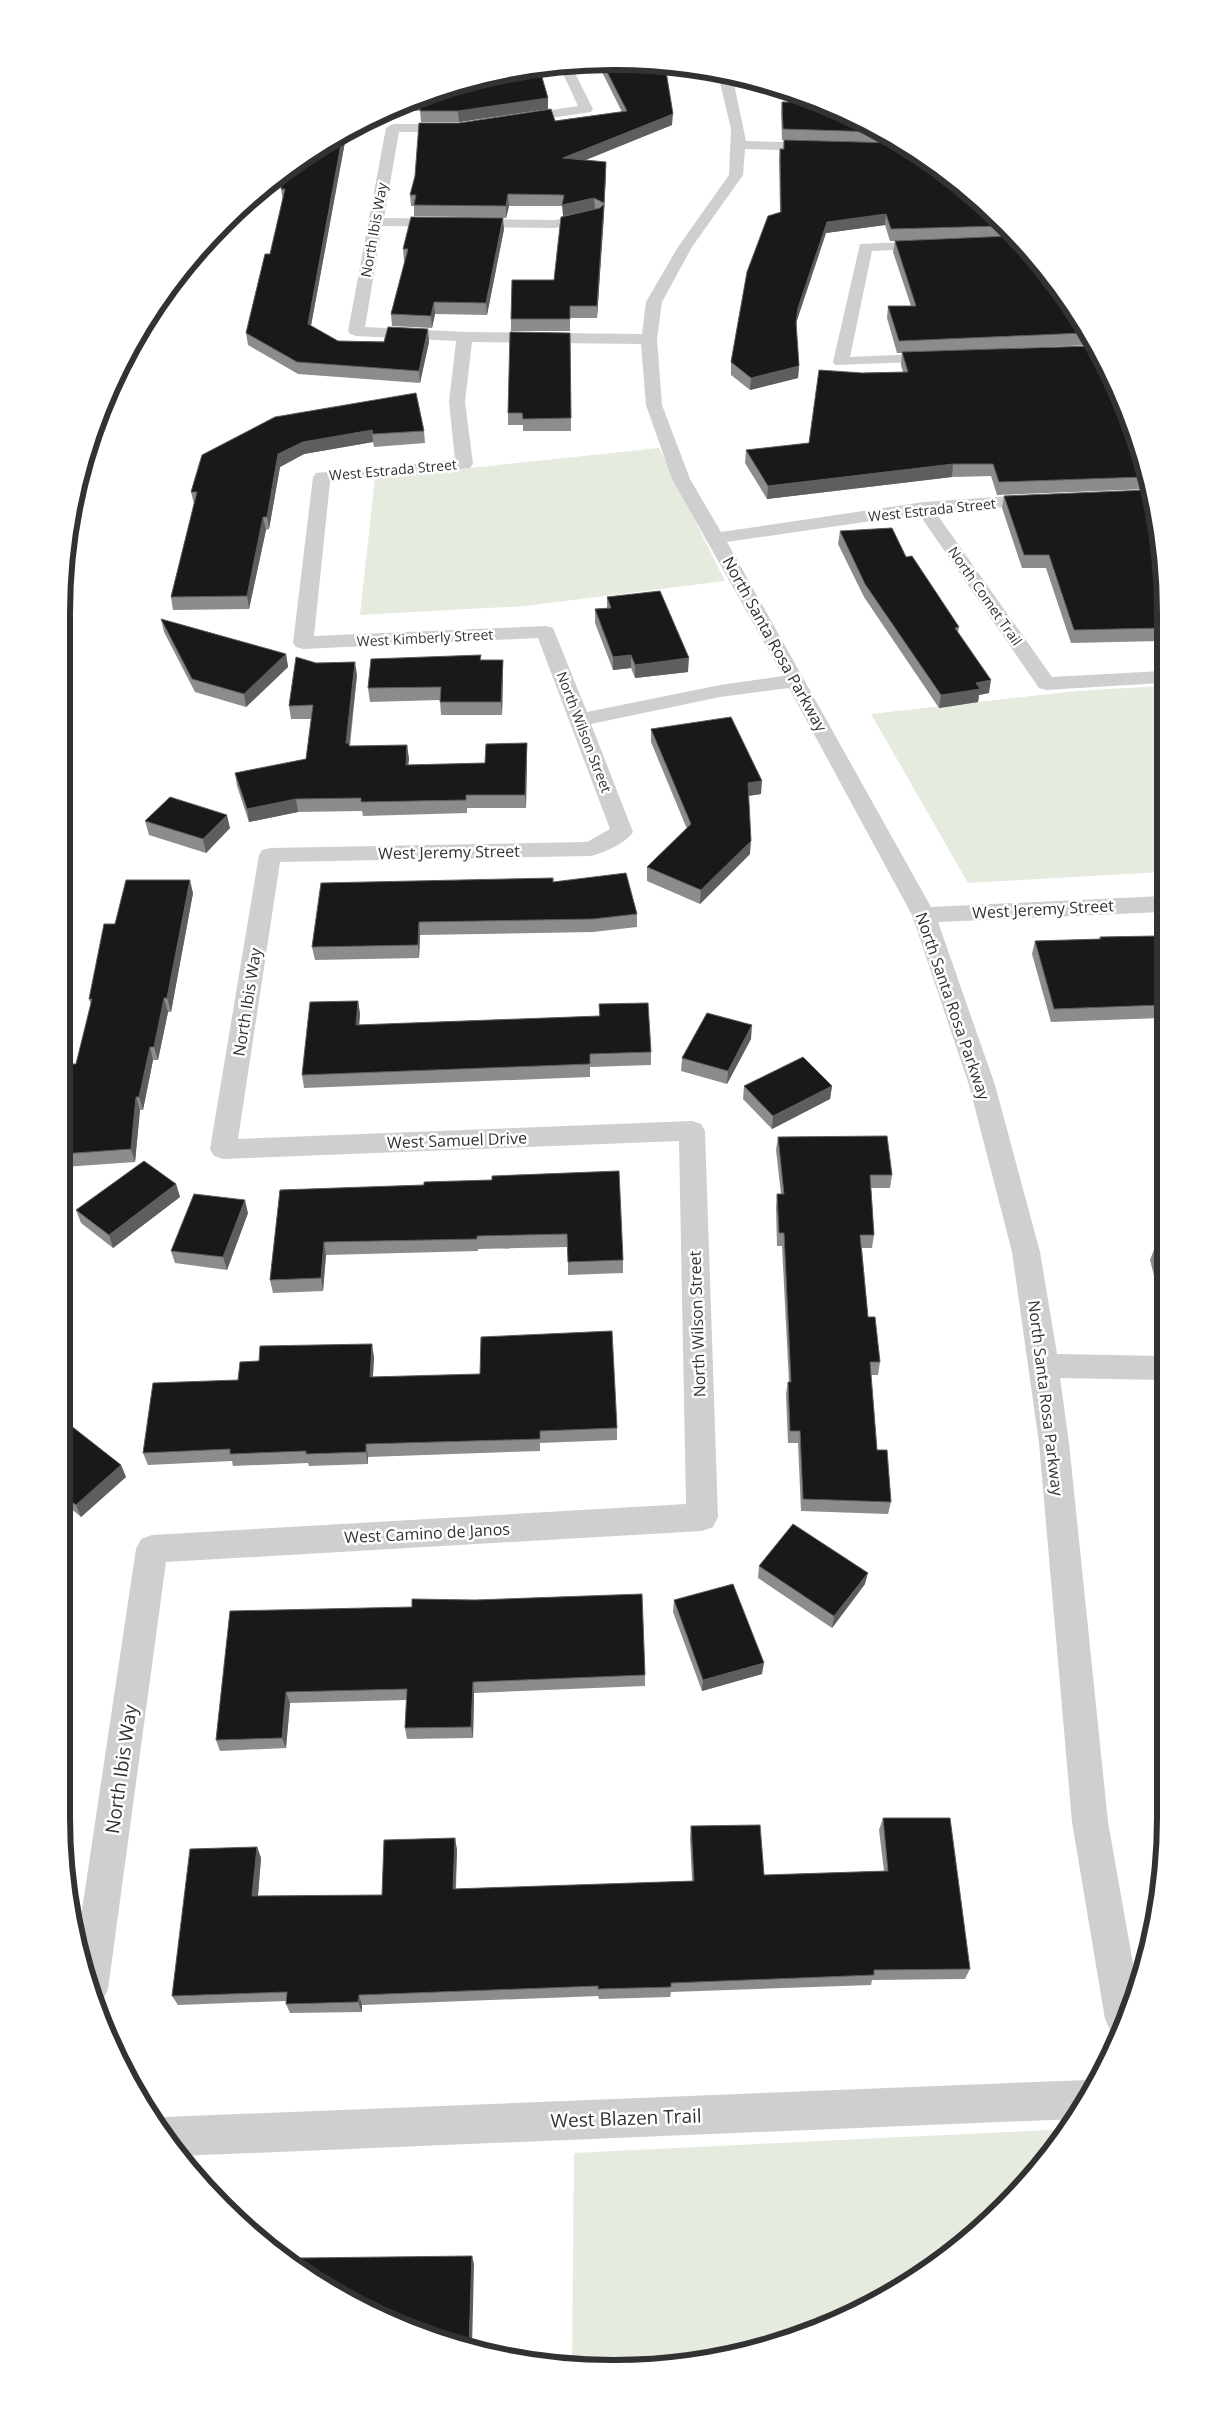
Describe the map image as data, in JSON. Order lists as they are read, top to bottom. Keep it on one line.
{"streets":{"street":["North Ibis Way","West Estrada Street","North Comet Trail","West Kimberly Street","North Santa Rosa Parkway","North Wilson Street","West Jeremy Street","West Samuel Drive","West Camino de Janos","West Blazen Trail"]},"crossings":[["North Ibis Way","West Estrada Street"],["North Ibis Way","West Jeremy Street"],["North Ibis Way","West Samuel Drive"],["North Ibis Way","West Camino de Janos"],["West Estrada Street","North Comet Trail"],["West Estrada Street","West Kimberly Street"],["West Estrada Street","North Santa Rosa Parkway"],["West Kimberly Street","North Wilson Street"],["North Santa Rosa Parkway","West Jeremy Street"],["North Wilson Street","West Jeremy Street"],["North Wilson Street","West Samuel Drive"],["North Wilson Street","West Camino de Janos"]]}
